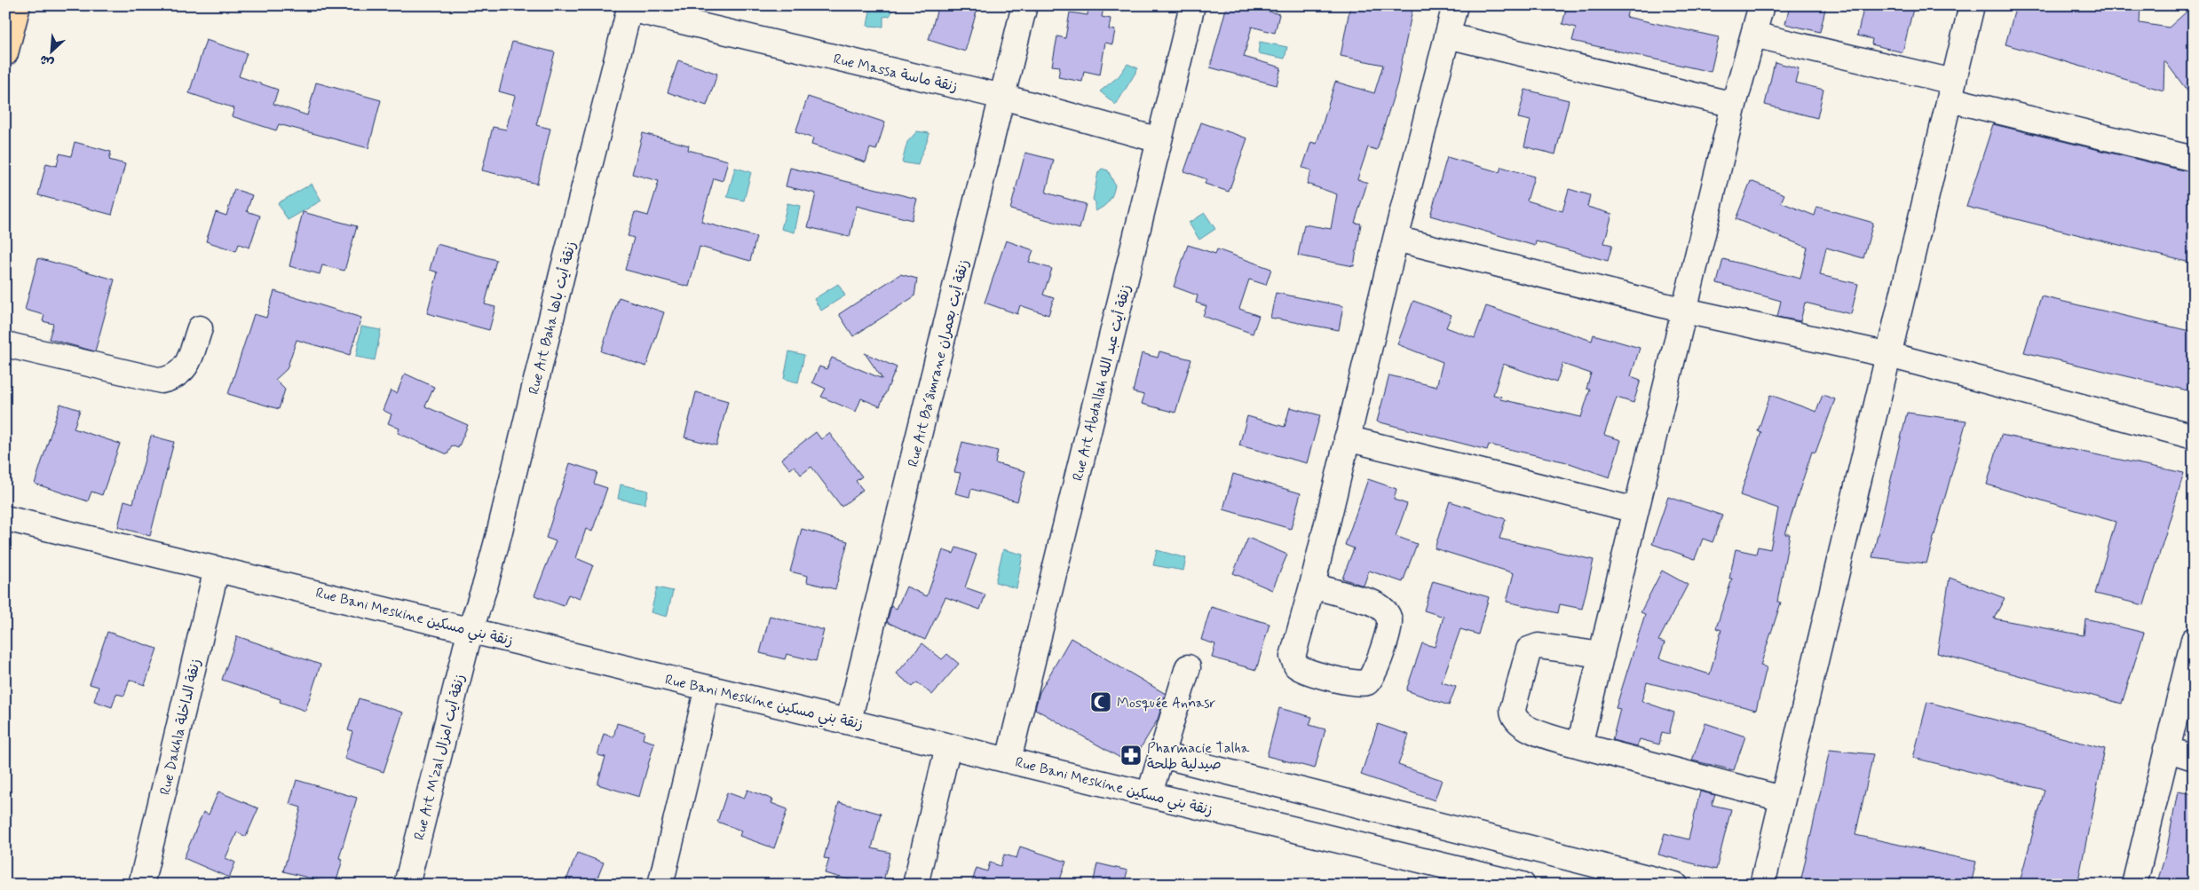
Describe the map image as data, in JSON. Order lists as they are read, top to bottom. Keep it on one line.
{"streets":{"street":["Rue Massa زنقة ماسة","Rue Ait Baha زنقة أيت باها","Rue Ait Ba´âmrane زنقة أيت بعمران","Rue Ait Abdallah زنقة أيت عبد الله","Rue Bani Meskine زنقة بني مسكين","Rue Dakhla زنقة الداخلة","Rue Ait M'zal زنقة أيت امزال"]},"crossings":[["Rue Massa زنقة ماسة","Rue Ait Baha زنقة أيت باها"],["Rue Massa زنقة ماسة","Rue Ait Ba´âmrane زنقة أيت بعمران"],["Rue Massa زنقة ماسة","Rue Ait Abdallah زنقة أيت عبد الله"],["Rue Ait Baha زنقة أيت باها","Rue Bani Meskine زنقة بني مسكين"],["Rue Ait Baha زنقة أيت باها","Rue Ait M'zal زنقة أيت امزال"],["Rue Ait Ba´âmrane زنقة أيت بعمران","Rue Bani Meskine زنقة بني مسكين"],["Rue Ait Abdallah زنقة أيت عبد الله","Rue Bani Meskine زنقة بني مسكين"],["Rue Bani Meskine زنقة بني مسكين","Rue Dakhla زنقة الداخلة"],["Rue Bani Meskine زنقة بني مسكين","Rue Ait M'zal زنقة أيت امزال"]],"places":{"mosque":["Mosquée Annasr"],"pharmacy":["Pharmacie Talha صيدلية طلحة"]},"north":"bottom left"}
